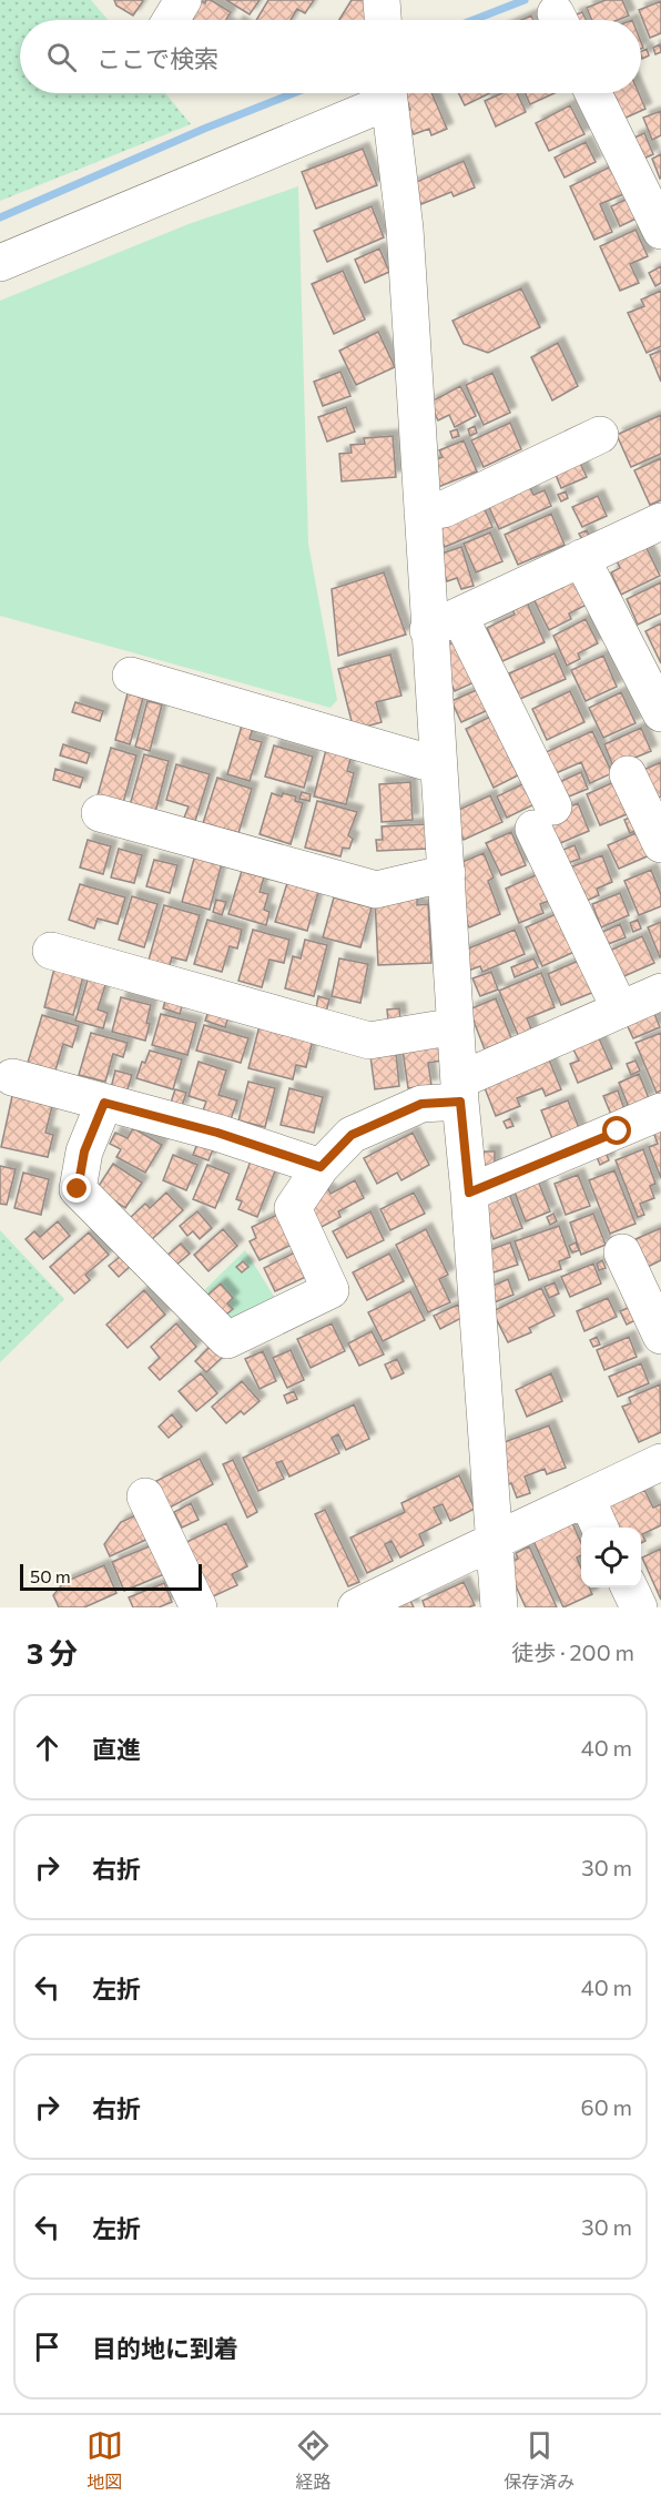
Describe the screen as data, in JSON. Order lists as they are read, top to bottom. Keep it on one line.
{"scale_bar":"50 m","page":{"search":"ここで検索","scale":"50 m","heading":["3 分","徒歩 · 200 m"],"list":[["直進","40 m"],["右折","30 m"],["左折","40 m"],["右折","60 m"],["左折","30 m"],"目的地に到着"],"nav":["地図","経路","保存済み"]}}
